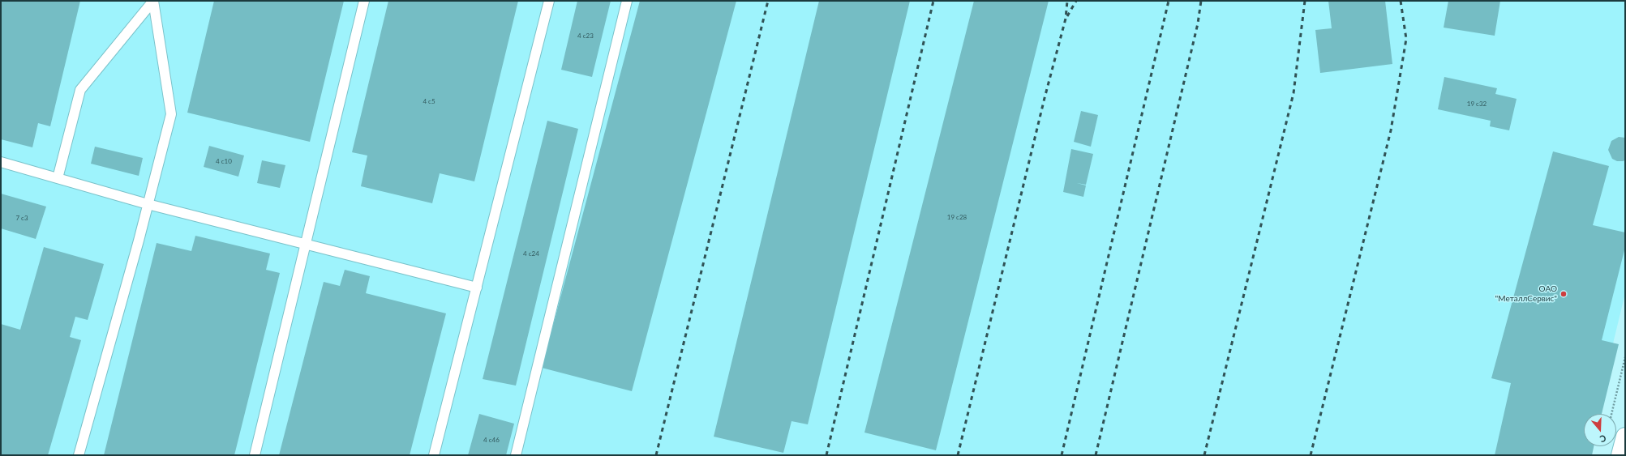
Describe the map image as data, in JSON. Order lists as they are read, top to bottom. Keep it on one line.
{"places":["ОАО \"МеталлСервис\""],"house_numbers":["4 с23","4 с5","19 с32","4 с10","19 с28","7 с3","4 с24","4 с46"],"north":"bottom"}
